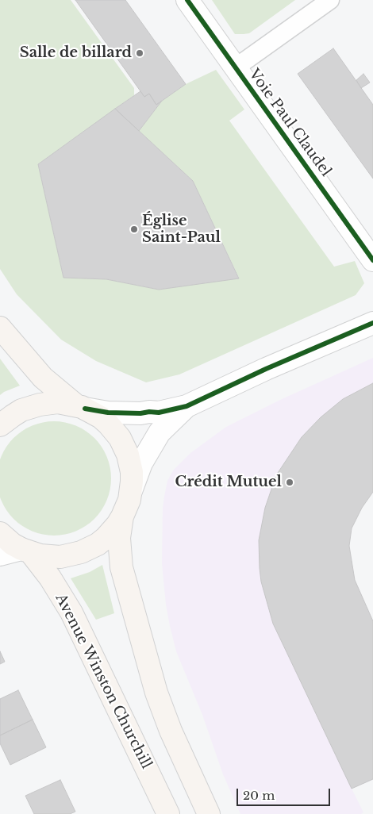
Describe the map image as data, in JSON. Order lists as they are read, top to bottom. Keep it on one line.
{"streets":{"main road":["Avenue Winston Churchill"],"street":["Voie Paul Claudel"]},"places":["Salle de billard","Église Saint-Paul","Crédit Mutuel"],"scale_bar":"20 m"}
